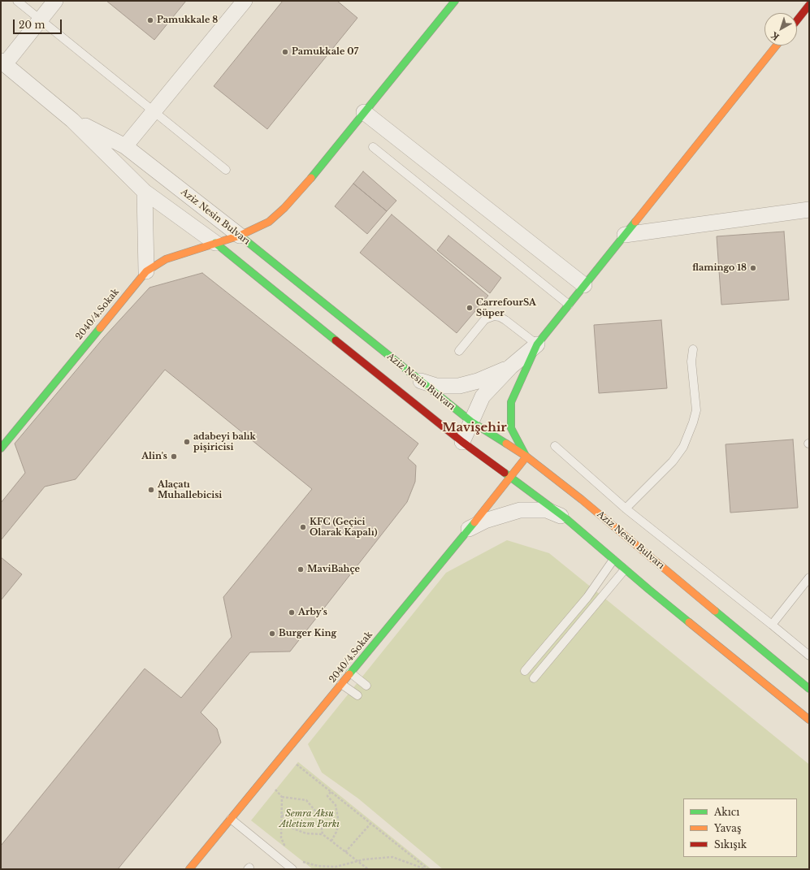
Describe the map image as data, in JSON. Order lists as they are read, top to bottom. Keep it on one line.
{"streets":{"street":["Aziz Nesin Bulvarı","2040/4.Sokak"]},"crossings":[["Aziz Nesin Bulvarı","2040/4.Sokak"]],"districts":["Mavişehir"],"parks":["Semra Aksu Atletizm Parkı"],"places":["Pamukkale 8","Pamukkale 07","flamingo 18","CarrefourSA Süper","adabeyi balık pişiricisi","Alin's","Alaçatı Muhallebicisi","KFC (Geçici Olarak Kapalı)","MaviBahçe","Arby's","Burger King"],"legend":["Akıcı","Yavaş","Sıkışık"],"scale_bar":"20 m","north":"bottom left"}
